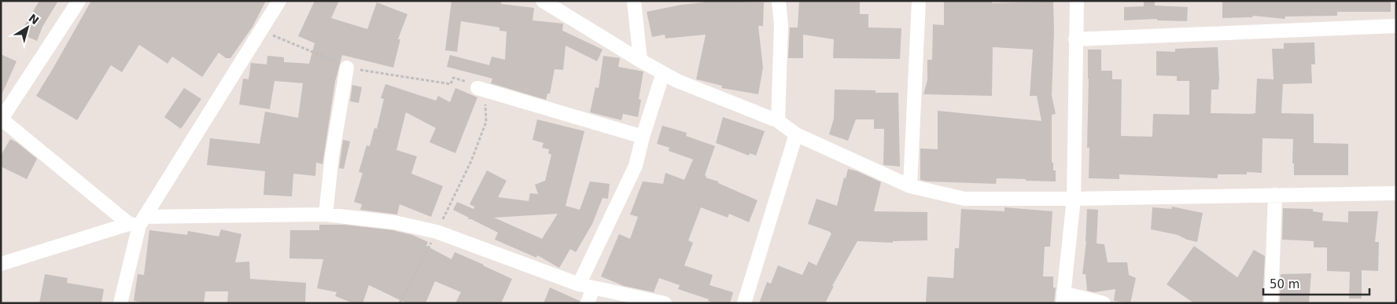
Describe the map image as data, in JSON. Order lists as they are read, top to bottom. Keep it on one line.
{"scale_bar":"50 m","north":"top right"}
